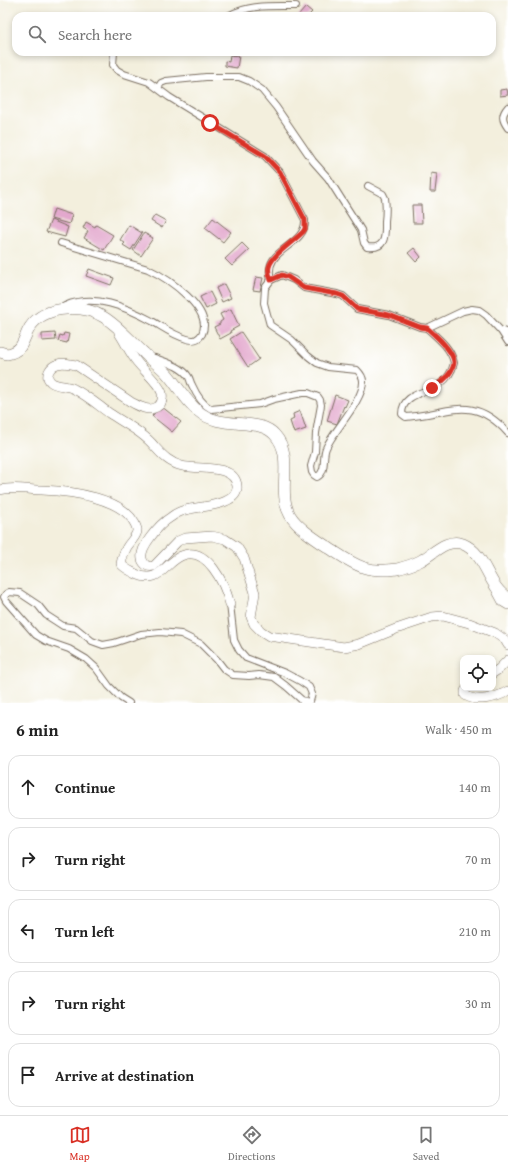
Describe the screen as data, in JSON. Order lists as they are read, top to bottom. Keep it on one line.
{"page":{"search":"Search here","heading":["6 min","Walk · 450 m"],"list":[["Continue","140 m"],["Turn right","70 m"],["Turn left","210 m"],["Turn right","30 m"],"Arrive at destination"],"nav":["Map","Directions","Saved"]}}
